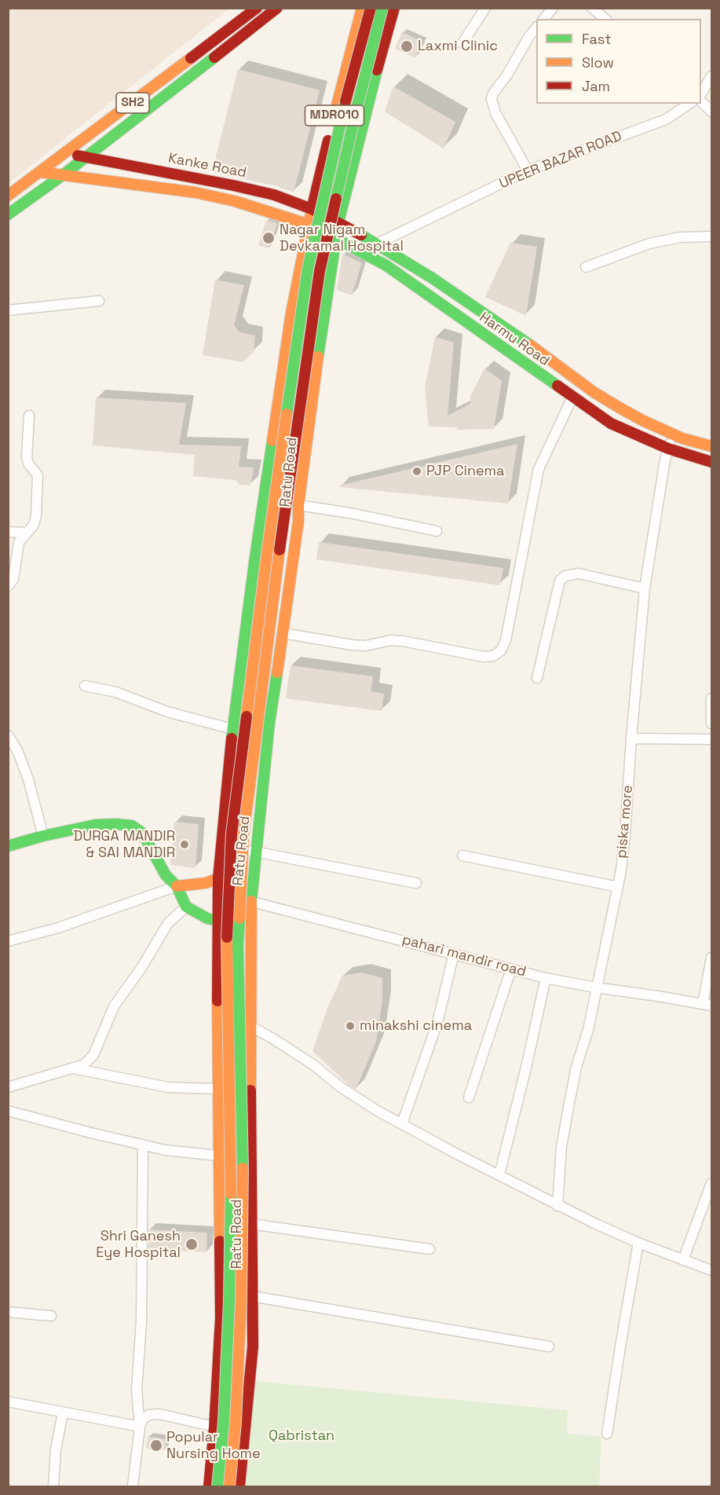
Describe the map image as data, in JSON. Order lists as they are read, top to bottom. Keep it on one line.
{"streets":{"main road":["SH2","MDR010","Kanke Road","Harmu Road","Ratu Road"],"street":["UPEER BAZAR ROAD","piska more","pahari mandir road"]},"crossings":[["SH2","Kanke Road"],["MDR010","Kanke Road"],["MDR010","Harmu Road"],["MDR010","Ratu Road"],["UPEER BAZAR ROAD","Harmu Road"],["Kanke Road","Harmu Road"],["Kanke Road","Ratu Road"],["Harmu Road","Ratu Road"],["Harmu Road","piska more"],["Ratu Road","pahari mandir road"],["piska more","pahari mandir road"]],"parks":["Qabristan"],"places":["Laxmi Clinic","Nagar Nigam Devkamal Hospital","PJP Cinema","DURGA MANDIR & SAI MANDIR","minakshi cinema","Shri Ganesh Eye Hospital","Popular Nursing Home"],"legend":["Fast","Slow","Jam"]}
